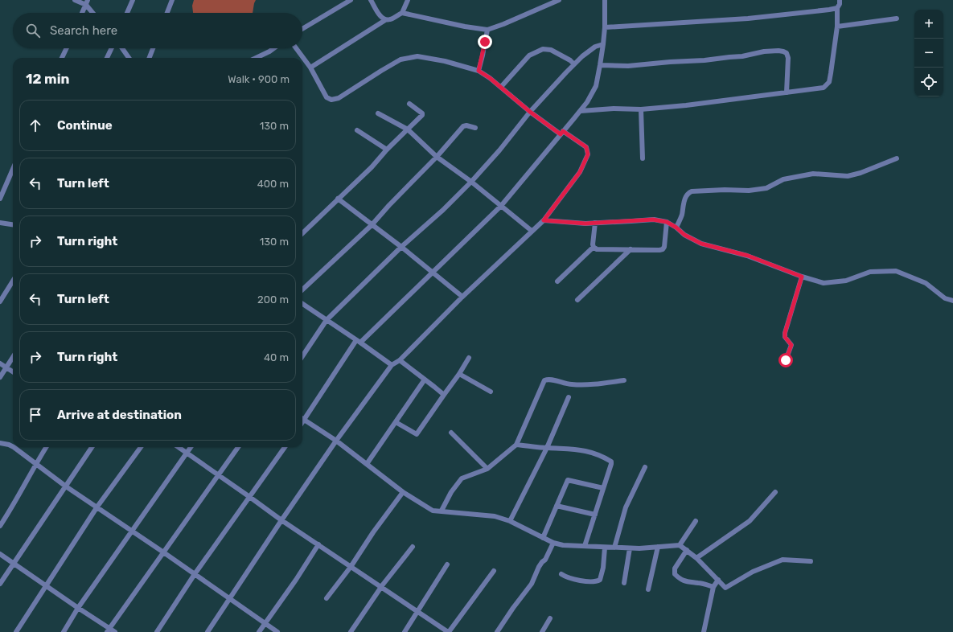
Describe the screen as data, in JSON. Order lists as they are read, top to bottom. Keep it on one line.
{"page":{"map_buttons":["+","−"],"search":"Search here","heading":["12 min","Walk · 900 m"],"list":[["Continue","130 m"],["Turn left","400 m"],["Turn right","130 m"],["Turn left","200 m"],["Turn right","40 m"],"Arrive at destination"]}}
